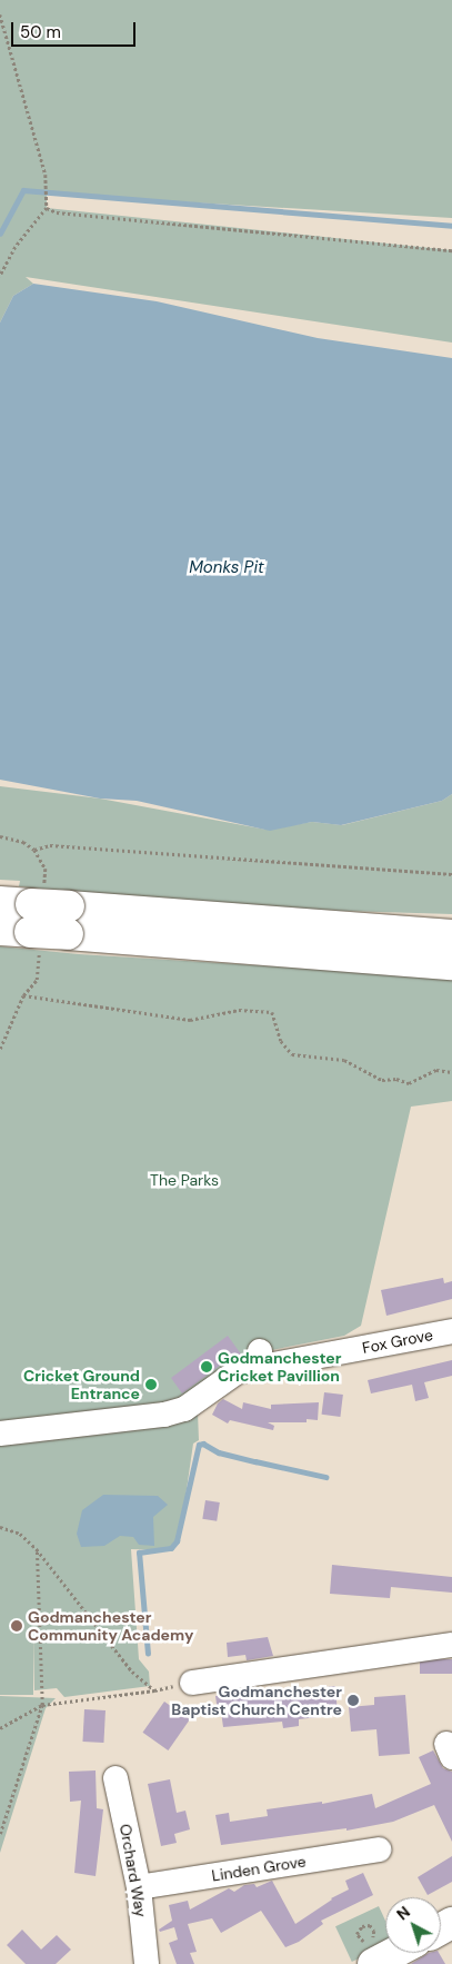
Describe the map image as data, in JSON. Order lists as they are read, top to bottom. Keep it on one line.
{"streets":{"street":["Fox Grove","Linden Grove","Orchard Way"]},"crossings":[["Linden Grove","Orchard Way"]],"water":["Monks Pit"],"parks":["The Parks"],"places":["Godmanchester Cricket Pavillion","Cricket Ground Entrance","Godmanchester Community Academy","Godmanchester Baptist Church Centre"],"scale_bar":"50 m","north":"top left"}
